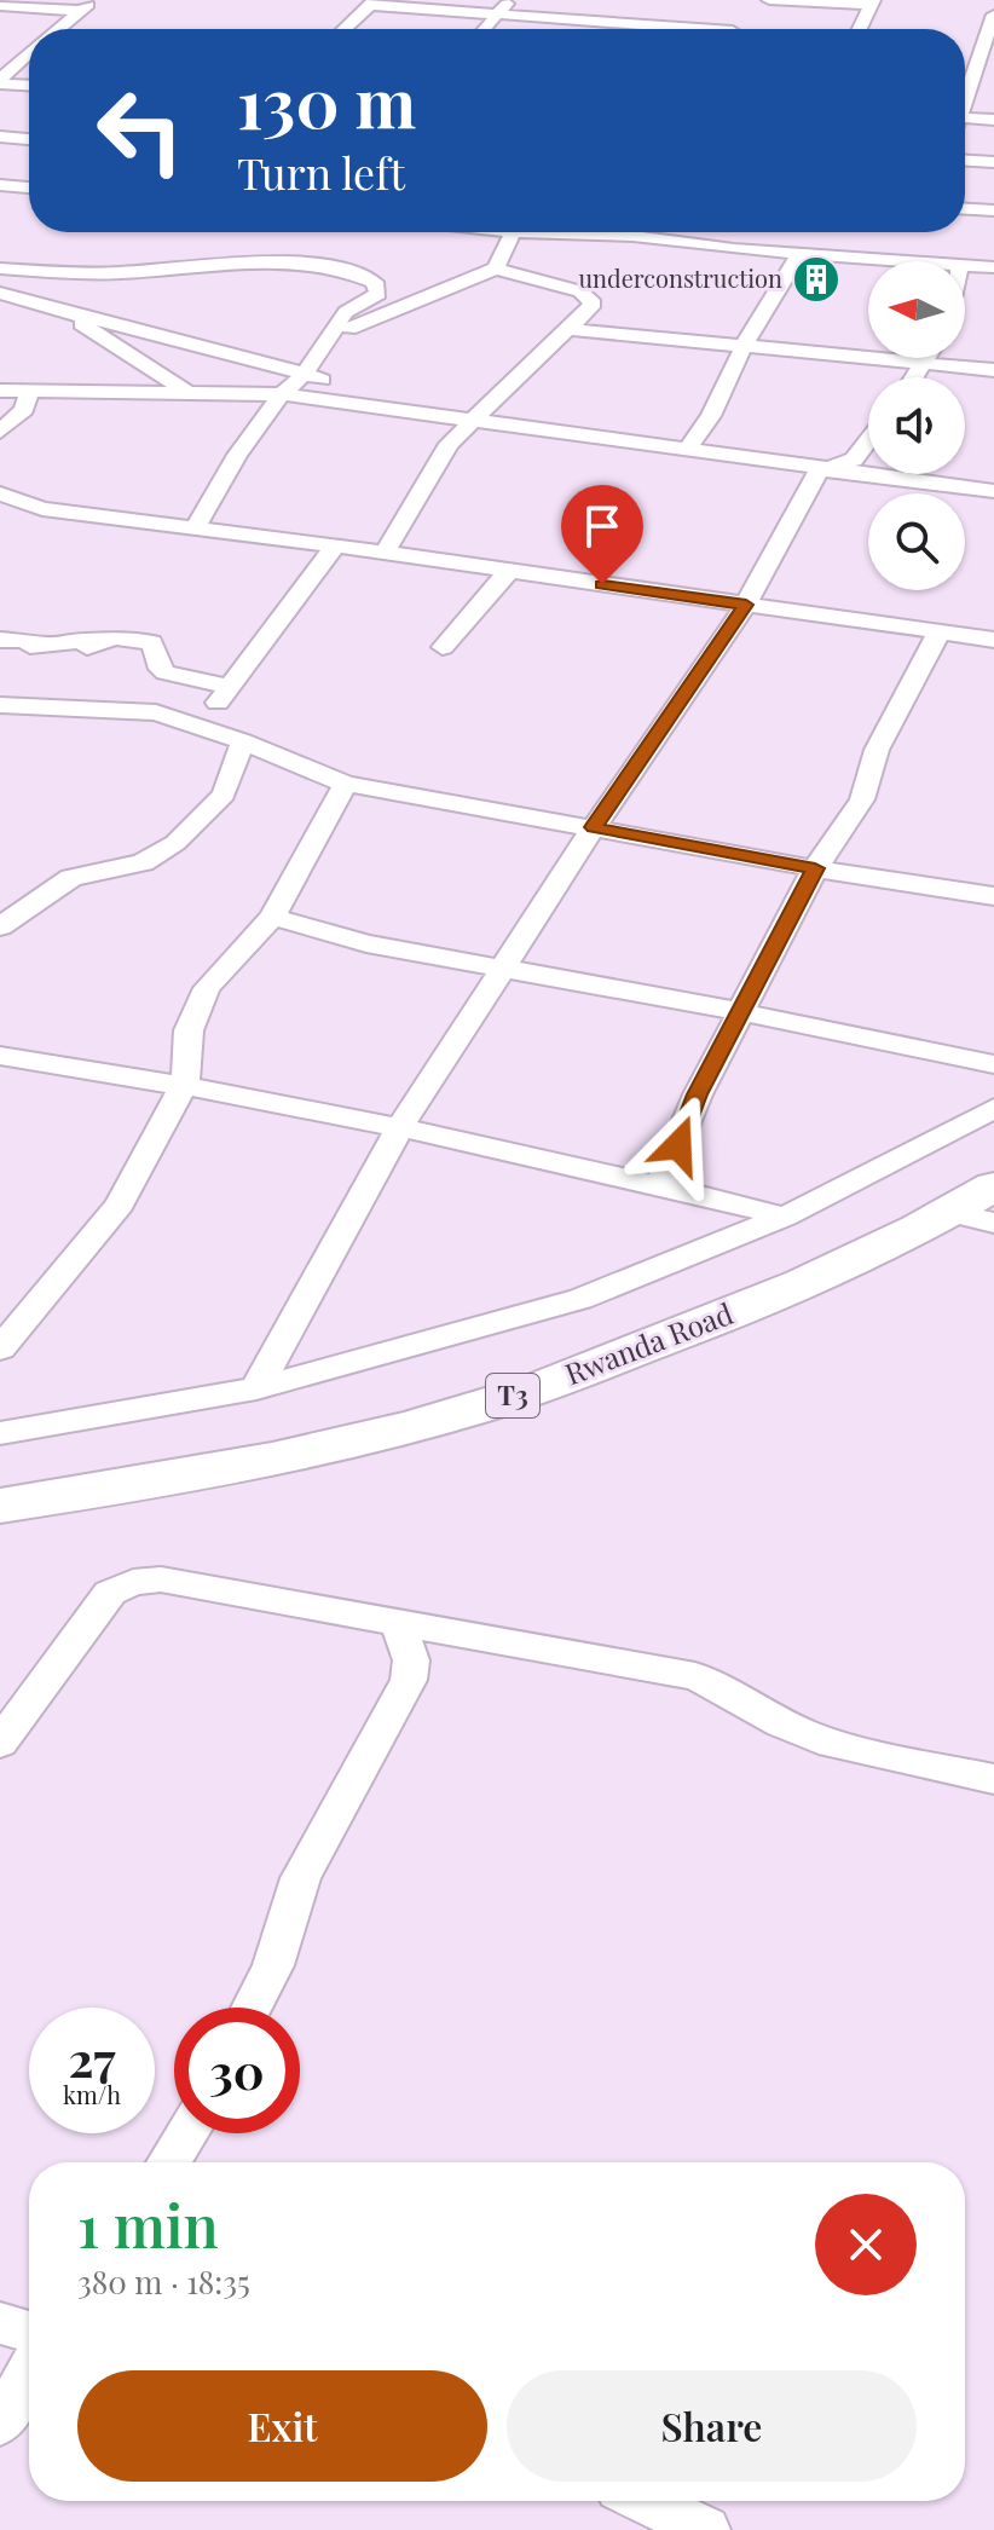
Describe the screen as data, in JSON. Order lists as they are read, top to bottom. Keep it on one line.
{"streets":{"highway":["Rwanda Road","T3"]},"places":{"building":["underconstruction"]},"north":"left","page":{"turn":["130 m","Turn left"],"speed":"27 km/h","limit":"30","heading":["1 min","380 m · 18:35"],"buttons":["Exit","Share"]}}
